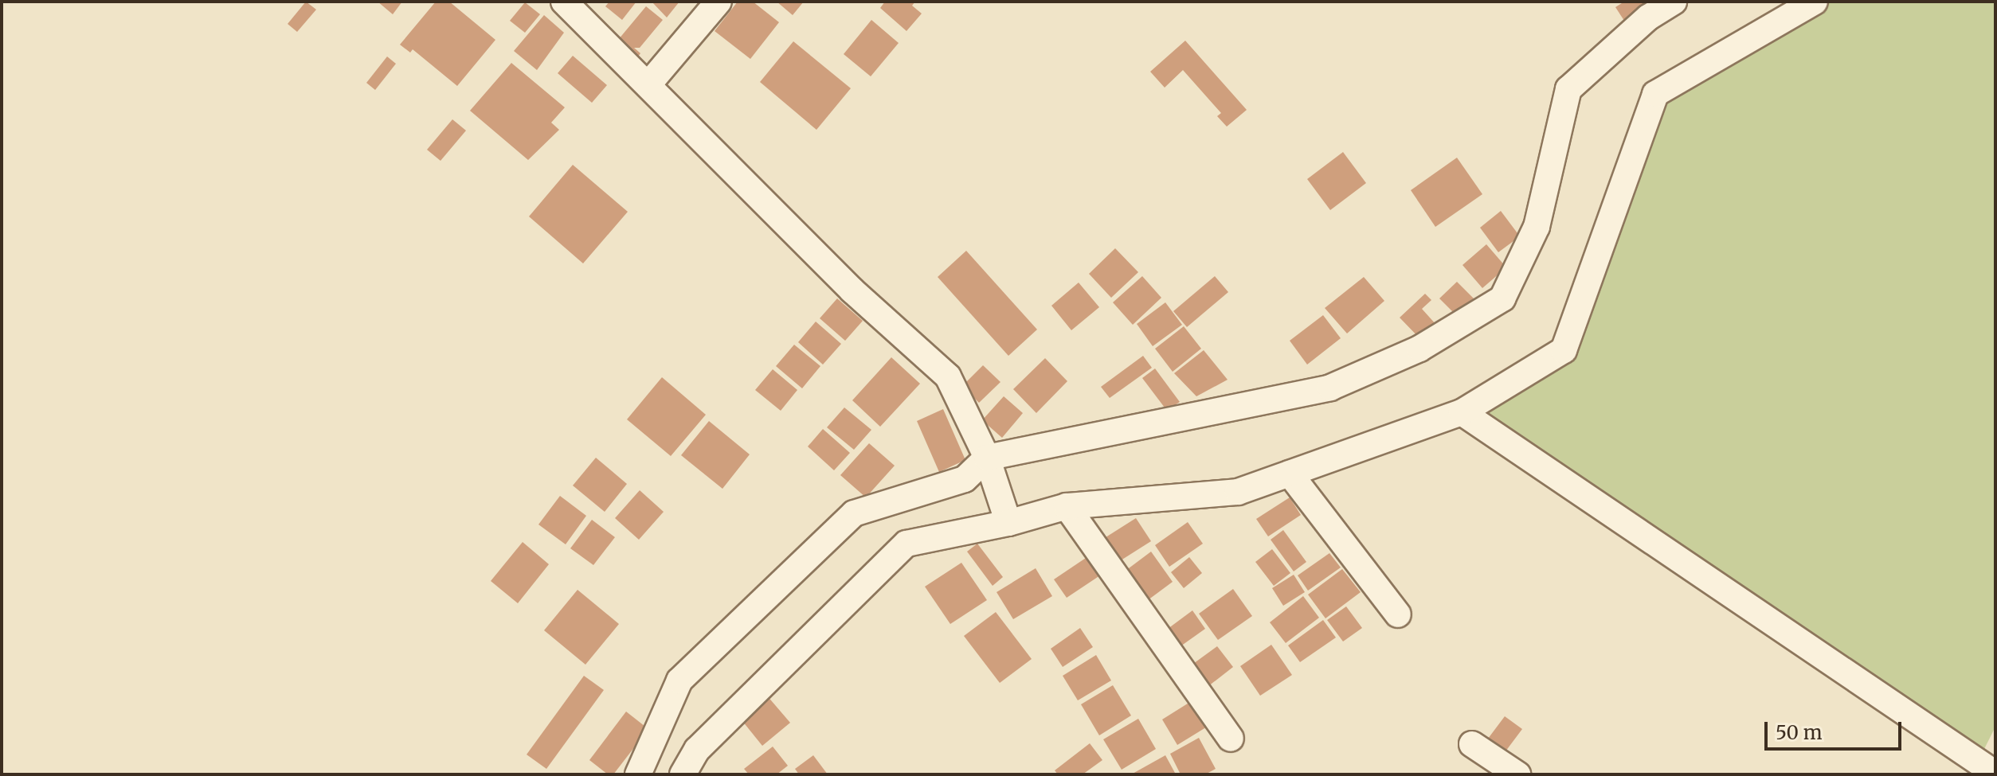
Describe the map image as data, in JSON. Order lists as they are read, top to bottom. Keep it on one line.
{"scale_bar":"50 m"}
